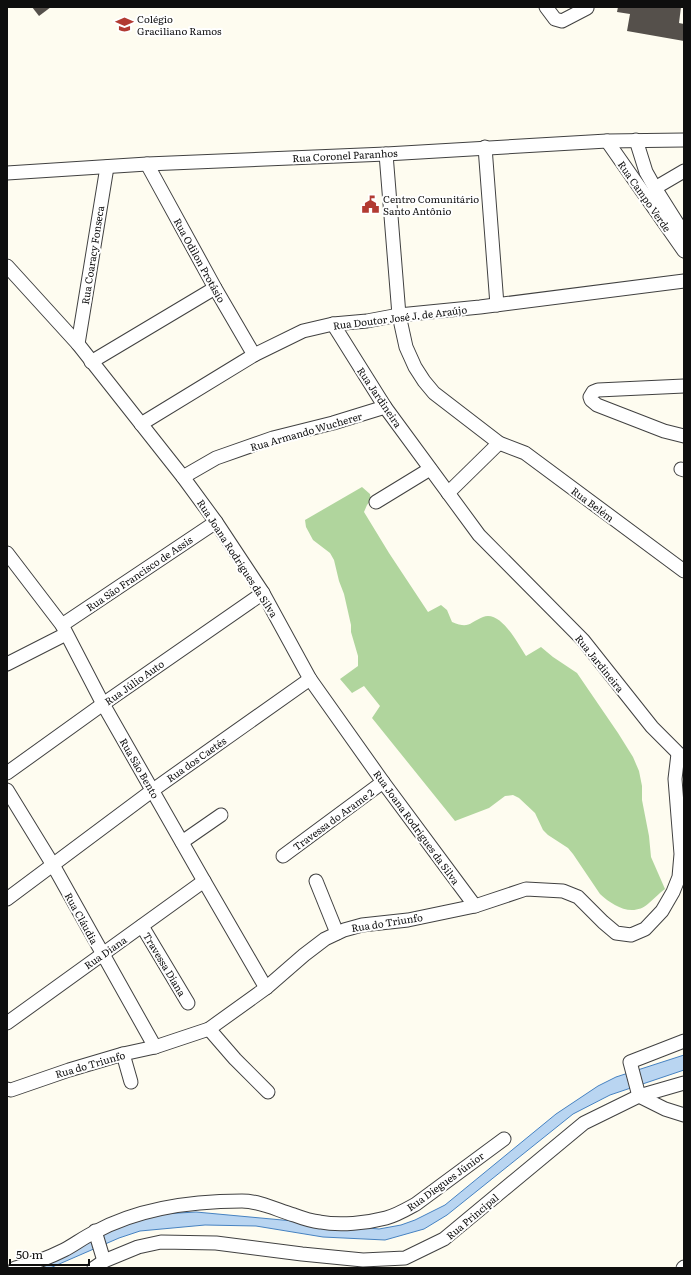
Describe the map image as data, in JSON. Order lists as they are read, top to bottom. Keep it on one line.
{"streets":{"street":["Rua Coronel Paranhos","Rua Campo Verde","Rua Coaracy Fonseca","Rua Odilon Protásio","Rua Doutor José J. de Araújo","Rua Jardineira","Rua Armando Wucherer","Rua Belém","Rua Joana Rodrigues da Silva","Rua São Francisco de Assis","Rua Júlio Auto","Rua dos Caetés","Rua São Bento","Travessa do Arame 2","Rua Cláudia","Rua do Triunfo","Rua Diana","Travessa Diana","Rua Diegues Júnior","Rua Principal"]},"crossings":[["Rua Coronel Paranhos","Rua Campo Verde"],["Rua Coronel Paranhos","Rua Coaracy Fonseca"],["Rua Coronel Paranhos","Rua Odilon Protásio"],["Rua Coronel Paranhos","Rua Belém"],["Rua Coaracy Fonseca","Rua Joana Rodrigues da Silva"],["Rua Odilon Protásio","Rua Doutor José J. de Araújo"],["Rua Doutor José J. de Araújo","Rua Jardineira"],["Rua Doutor José J. de Araújo","Rua Belém"],["Rua Doutor José J. de Araújo","Rua Joana Rodrigues da Silva"],["Rua Jardineira","Rua Armando Wucherer"],["Rua Jardineira","Rua do Triunfo"],["Rua Armando Wucherer","Rua Joana Rodrigues da Silva"],["Rua Joana Rodrigues da Silva","Rua São Francisco de Assis"],["Rua Joana Rodrigues da Silva","Rua Júlio Auto"],["Rua Joana Rodrigues da Silva","Rua dos Caetés"],["Rua Joana Rodrigues da Silva","Travessa do Arame 2"],["Rua Joana Rodrigues da Silva","Rua do Triunfo"],["Rua São Francisco de Assis","Rua São Bento"],["Rua Júlio Auto","Rua São Bento"],["Rua dos Caetés","Rua São Bento"],["Rua dos Caetés","Rua Cláudia"],["Rua São Bento","Rua do Triunfo"],["Rua São Bento","Rua Diana"],["Rua Cláudia","Rua do Triunfo"],["Rua Cláudia","Rua Diana"],["Rua Diana","Travessa Diana"]],"places":{"school or university":["Colégio Graciliano Ramos"],"public building":["Centro Comunitário Santo Antônio"]},"scale_bar":"50 m"}
